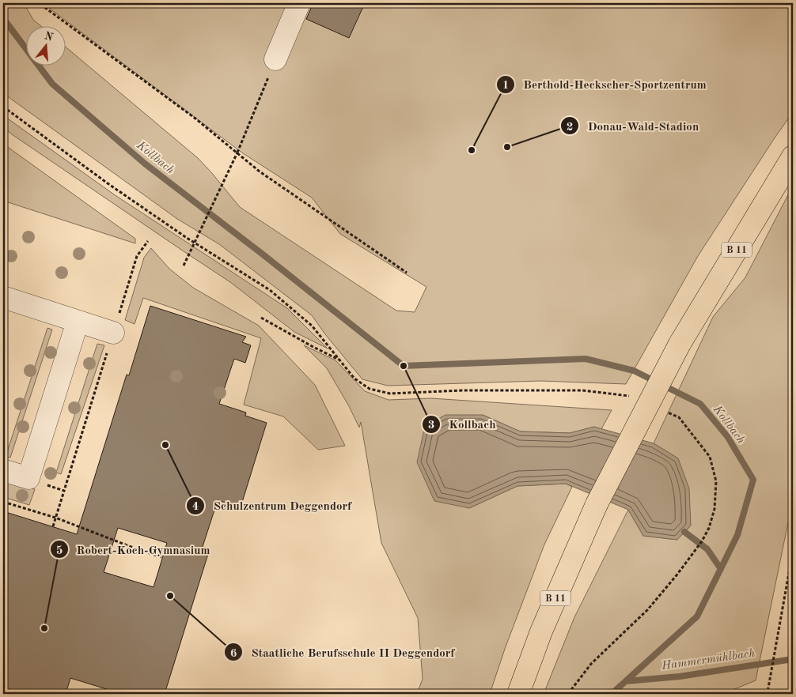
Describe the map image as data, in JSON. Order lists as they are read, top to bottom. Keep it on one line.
{"streets":{"highway":["B 11"]},"water":["Kollbach","Hammermühlbach"],"places":["Donau-Wald-Stadion","Berthold-Heckscher-Sportzentrum","Kollbach","Schulzentrum Deggendorf","Staatliche Berufsschule II Deggendorf","Robert-Koch-Gymnasium"],"north":"top"}
